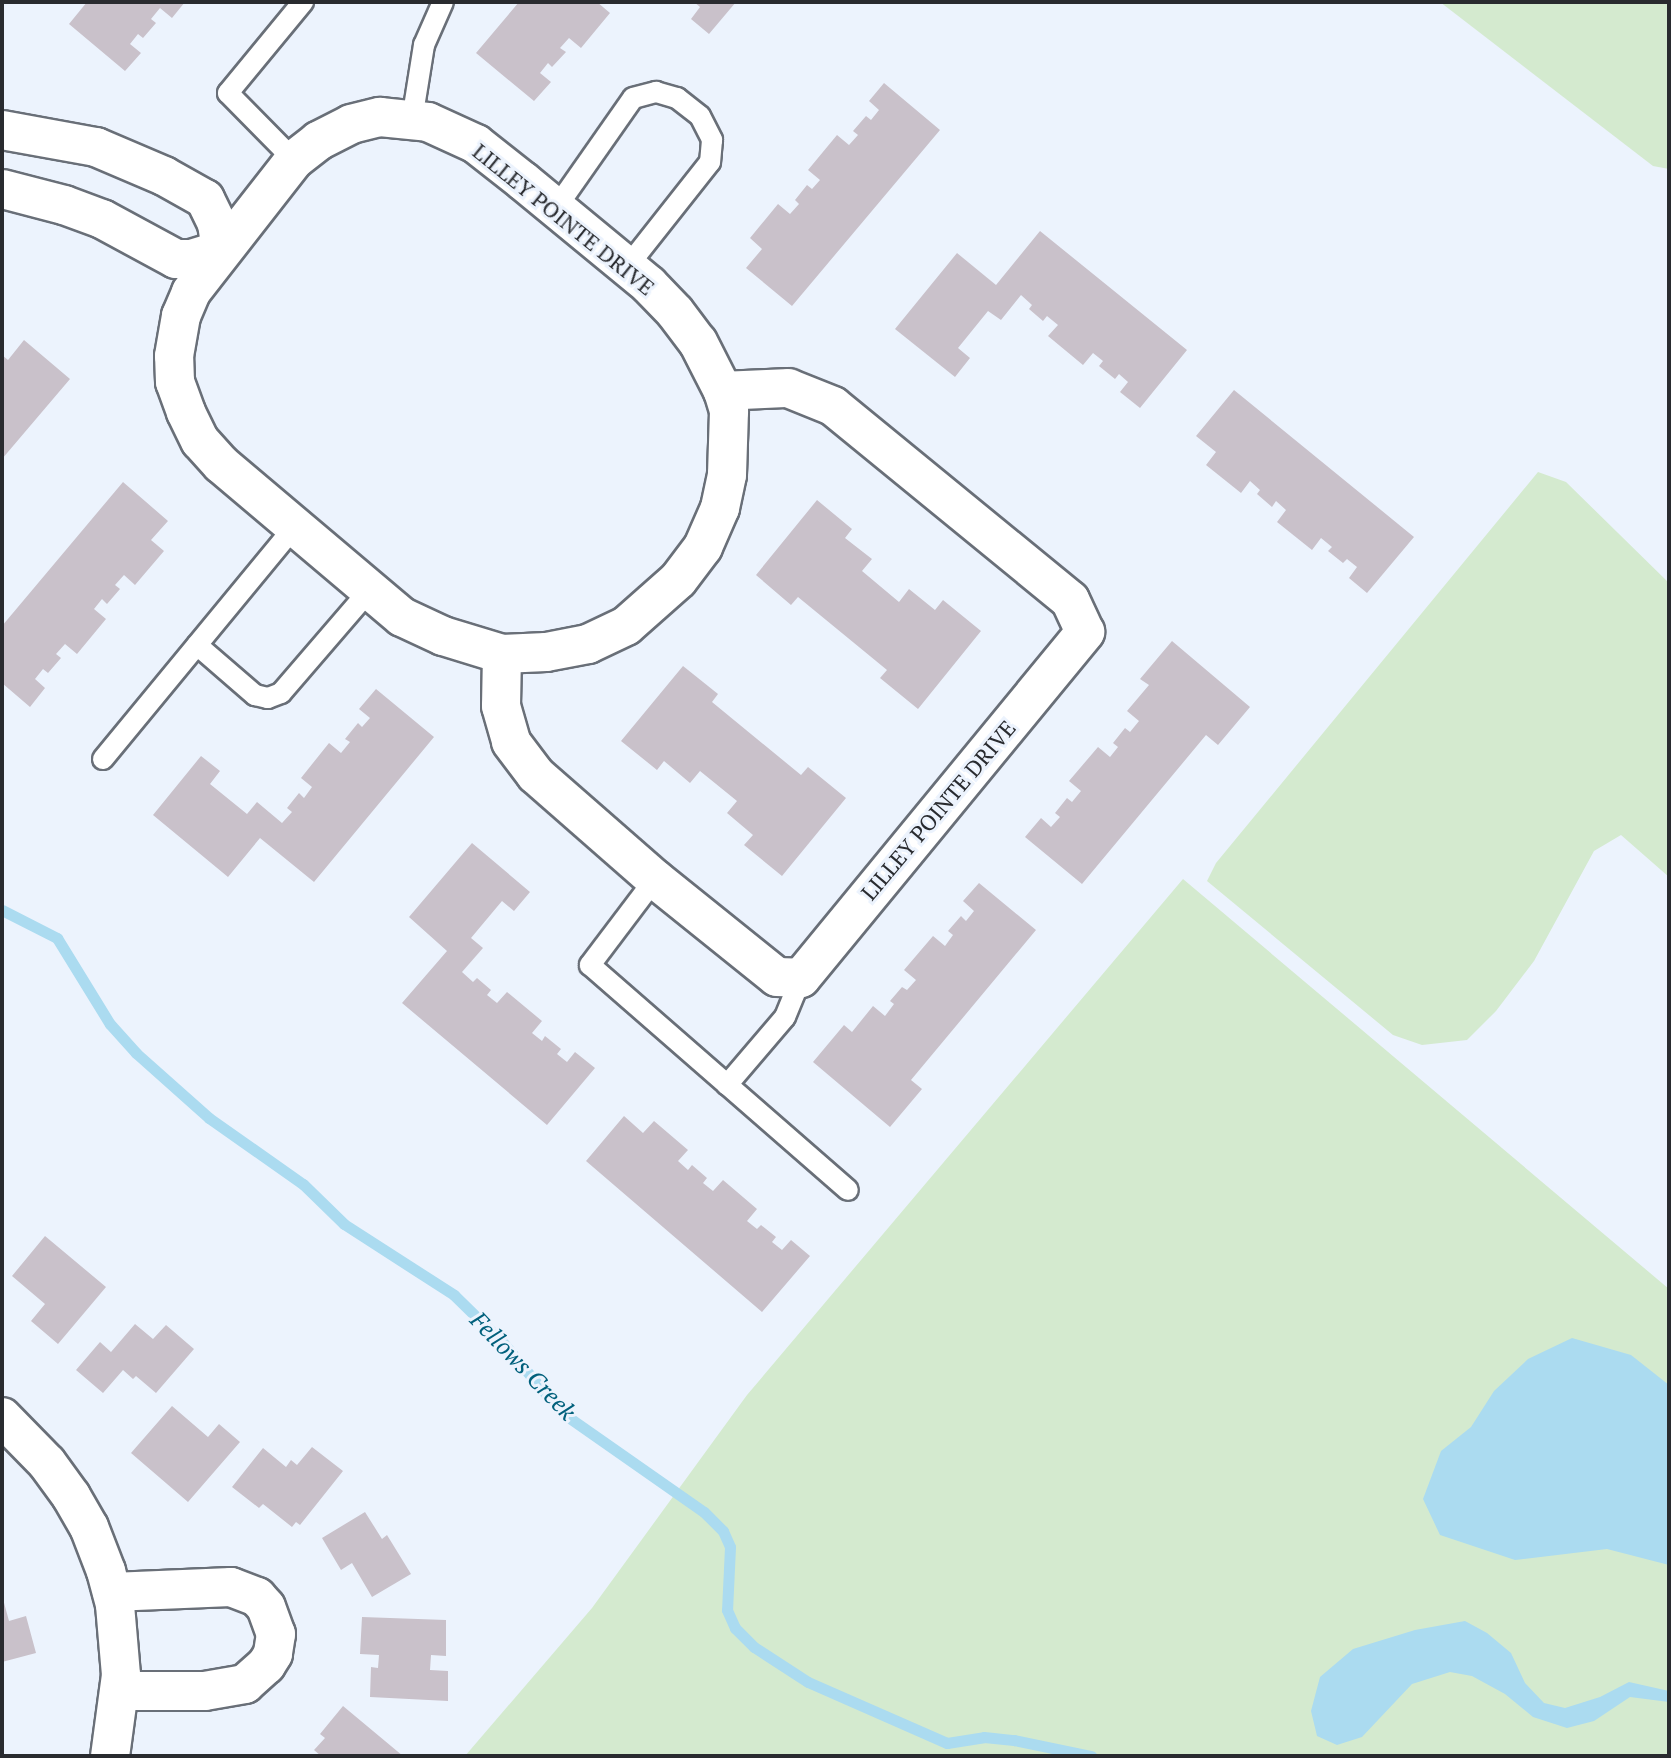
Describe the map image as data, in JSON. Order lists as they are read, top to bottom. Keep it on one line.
{"streets":{"street":["LILLEY POINTE DRIVE"]},"water":["Fellows Creek"]}
